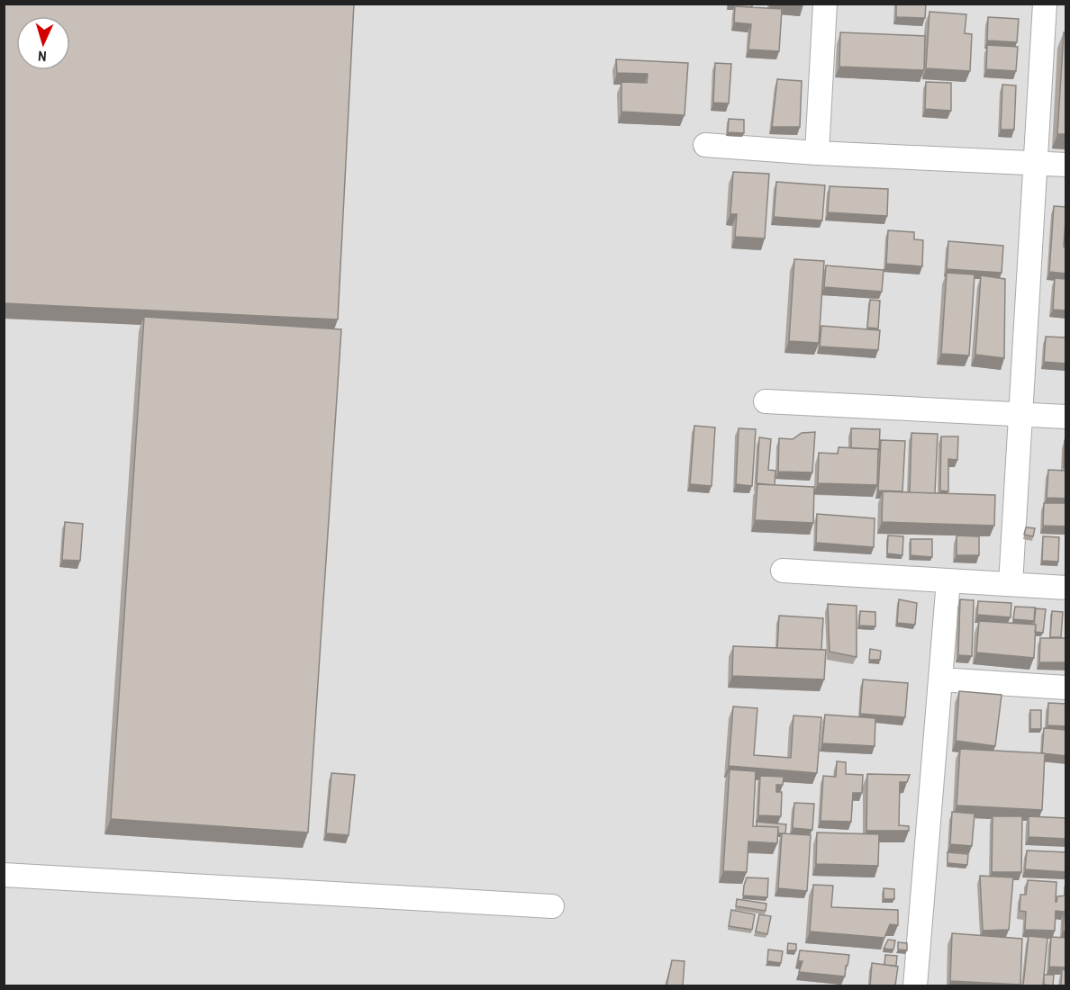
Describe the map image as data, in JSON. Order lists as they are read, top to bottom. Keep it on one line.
{"north":"bottom"}
